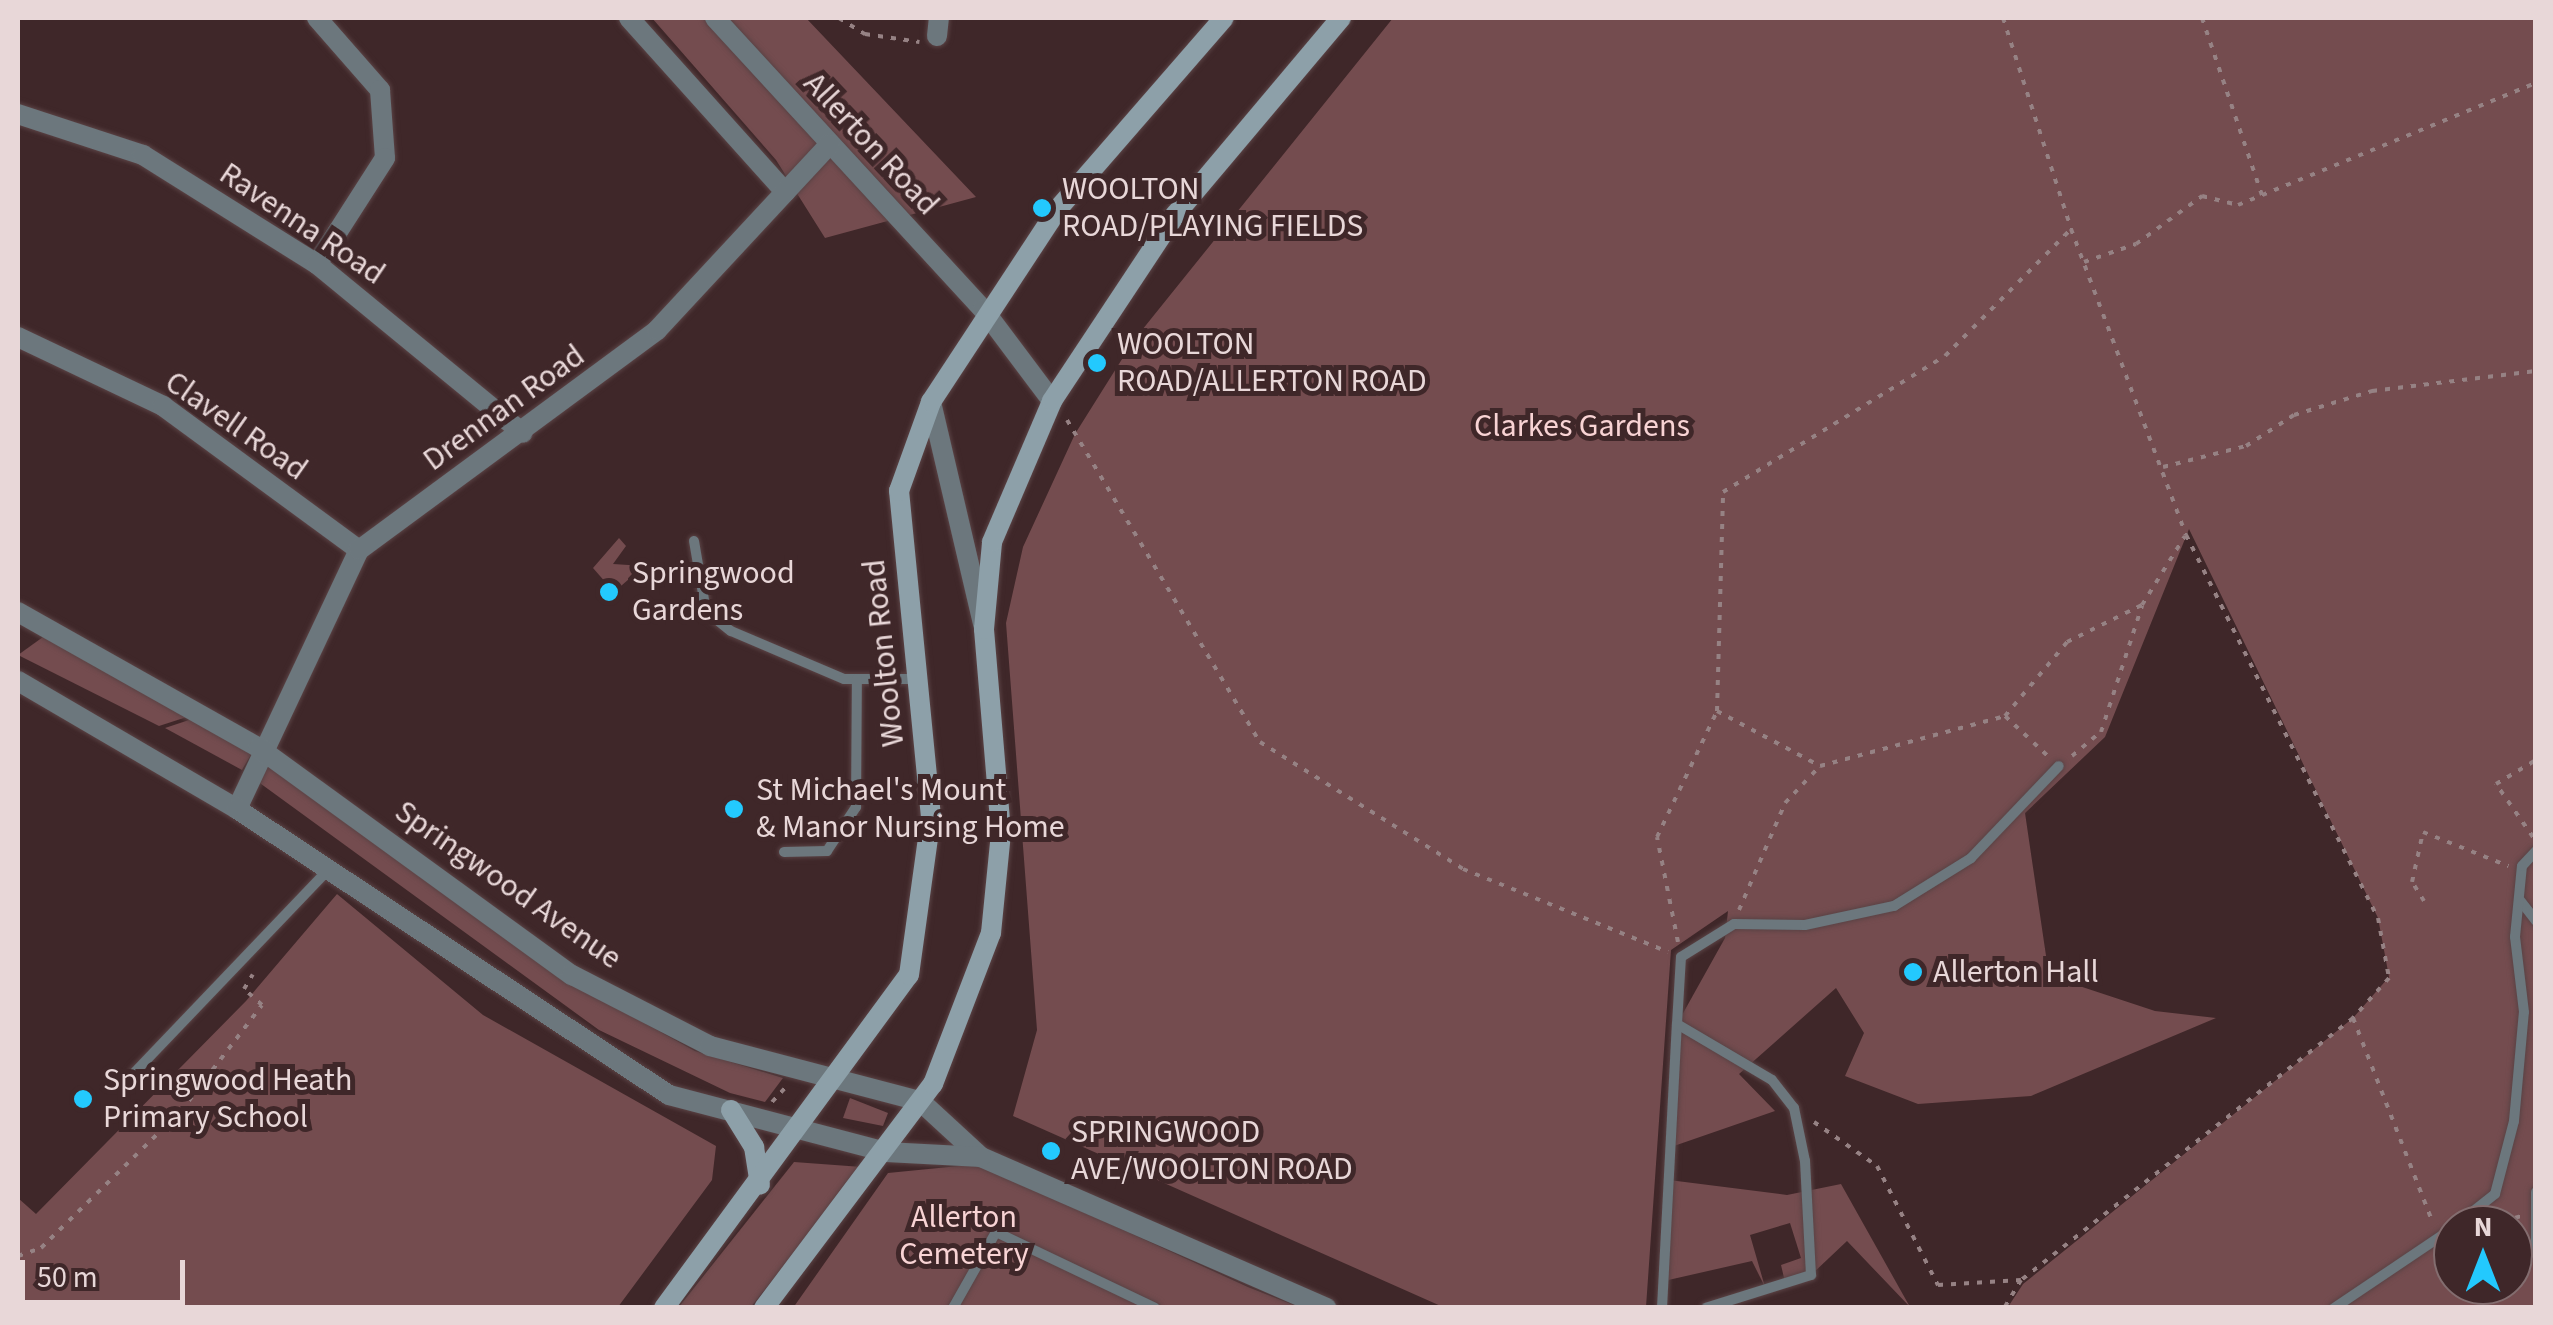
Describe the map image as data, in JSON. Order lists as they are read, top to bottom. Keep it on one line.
{"streets":{"main road":["Woolton Road"],"street":["Allerton Road","Ravenna Road","Drennan Road","Clavell Road","Springwood Avenue"]},"crossings":[["Allerton Road","Drennan Road"],["Allerton Road","Woolton Road"],["Ravenna Road","Drennan Road"],["Drennan Road","Clavell Road"],["Drennan Road","Springwood Avenue"],["Woolton Road","Springwood Avenue"]],"parks":["Clarkes Gardens","Allerton Cemetery"],"places":["WOOLTON ROAD/PLAYING FIELDS","WOOLTON ROAD/ALLERTON ROAD","Springwood Gardens","St Michael's Mount & Manor Nursing Home","Allerton Hall","Springwood Heath Primary School","SPRINGWOOD AVE/WOOLTON ROAD"],"scale_bar":"50 m","north":"top"}
